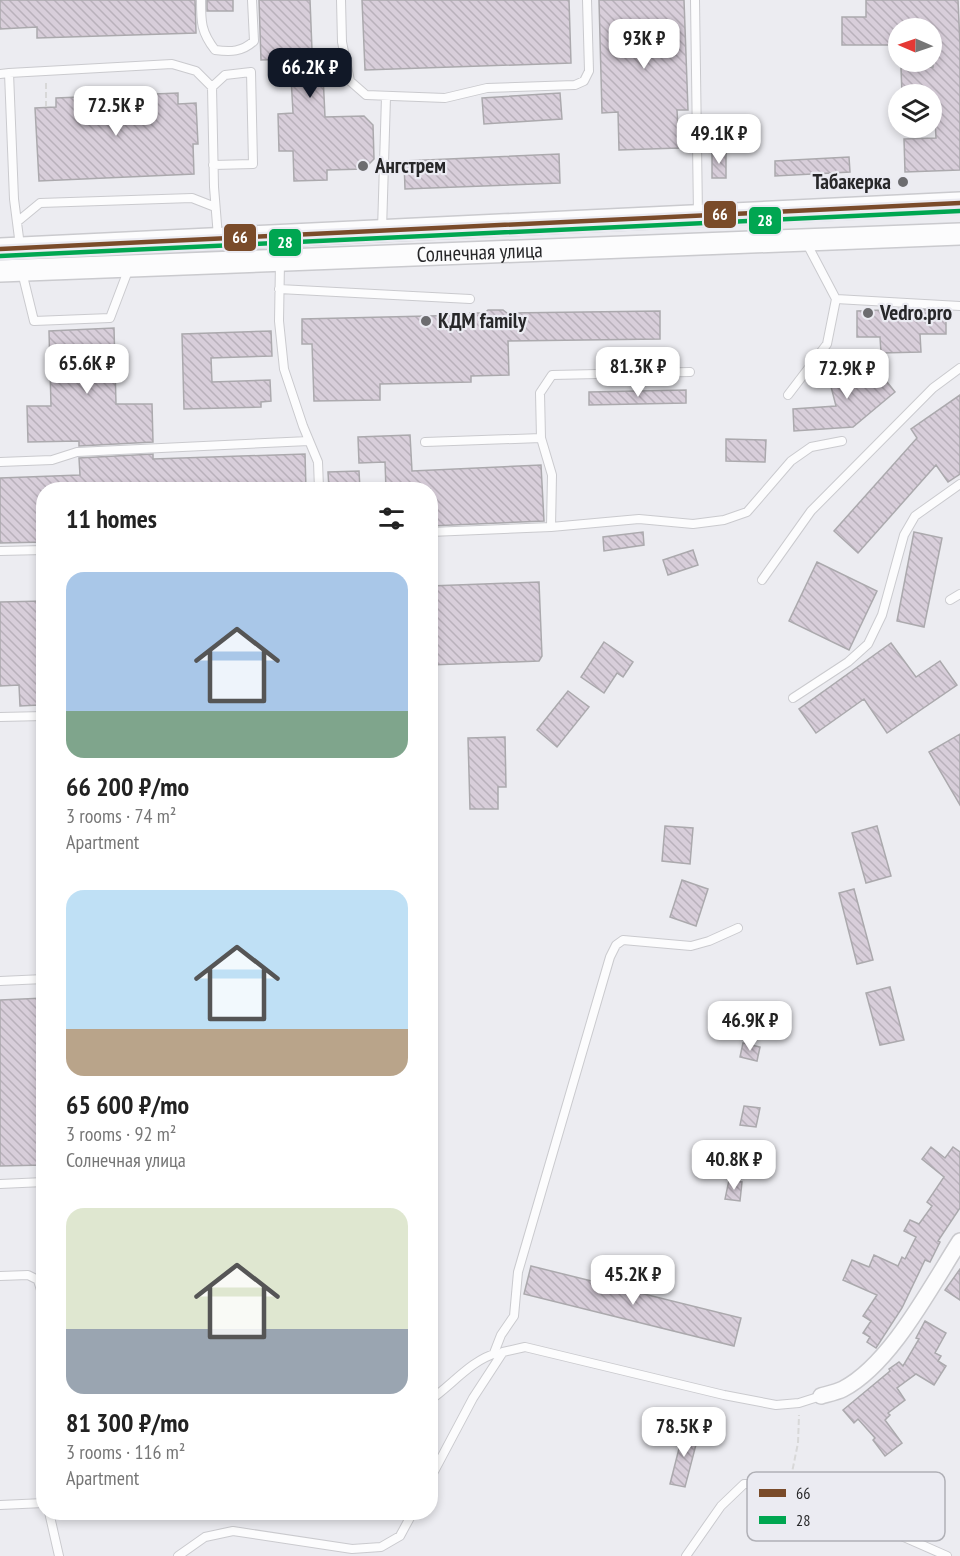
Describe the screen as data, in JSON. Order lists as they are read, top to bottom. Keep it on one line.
{"streets":{"main road":["Солнечная улица"]},"places":["Ангстрем","Табакерка","Vedro.pro","КДМ family"],"lines":["transit line 66","transit line 28"],"legend":["66","28"],"north":"left","page":{"price":["93K ₽","66.2K ₽","72.5K ₽","49.1K ₽","65.6K ₽","81.3K ₽","72.9K ₽","46.9K ₽","40.8K ₽","45.2K ₽","78.5K ₽"],"heading":"11 homes","list":[{"name":"66 200 ₽/mo","note":"3 rooms · 74 m² · Apartment"},{"name":"65 600 ₽/mo","note":"3 rooms · 92 m² · Солнечная улица"},{"name":"81 300 ₽/mo","note":"3 rooms · 116 m² · Apartment"}]}}
